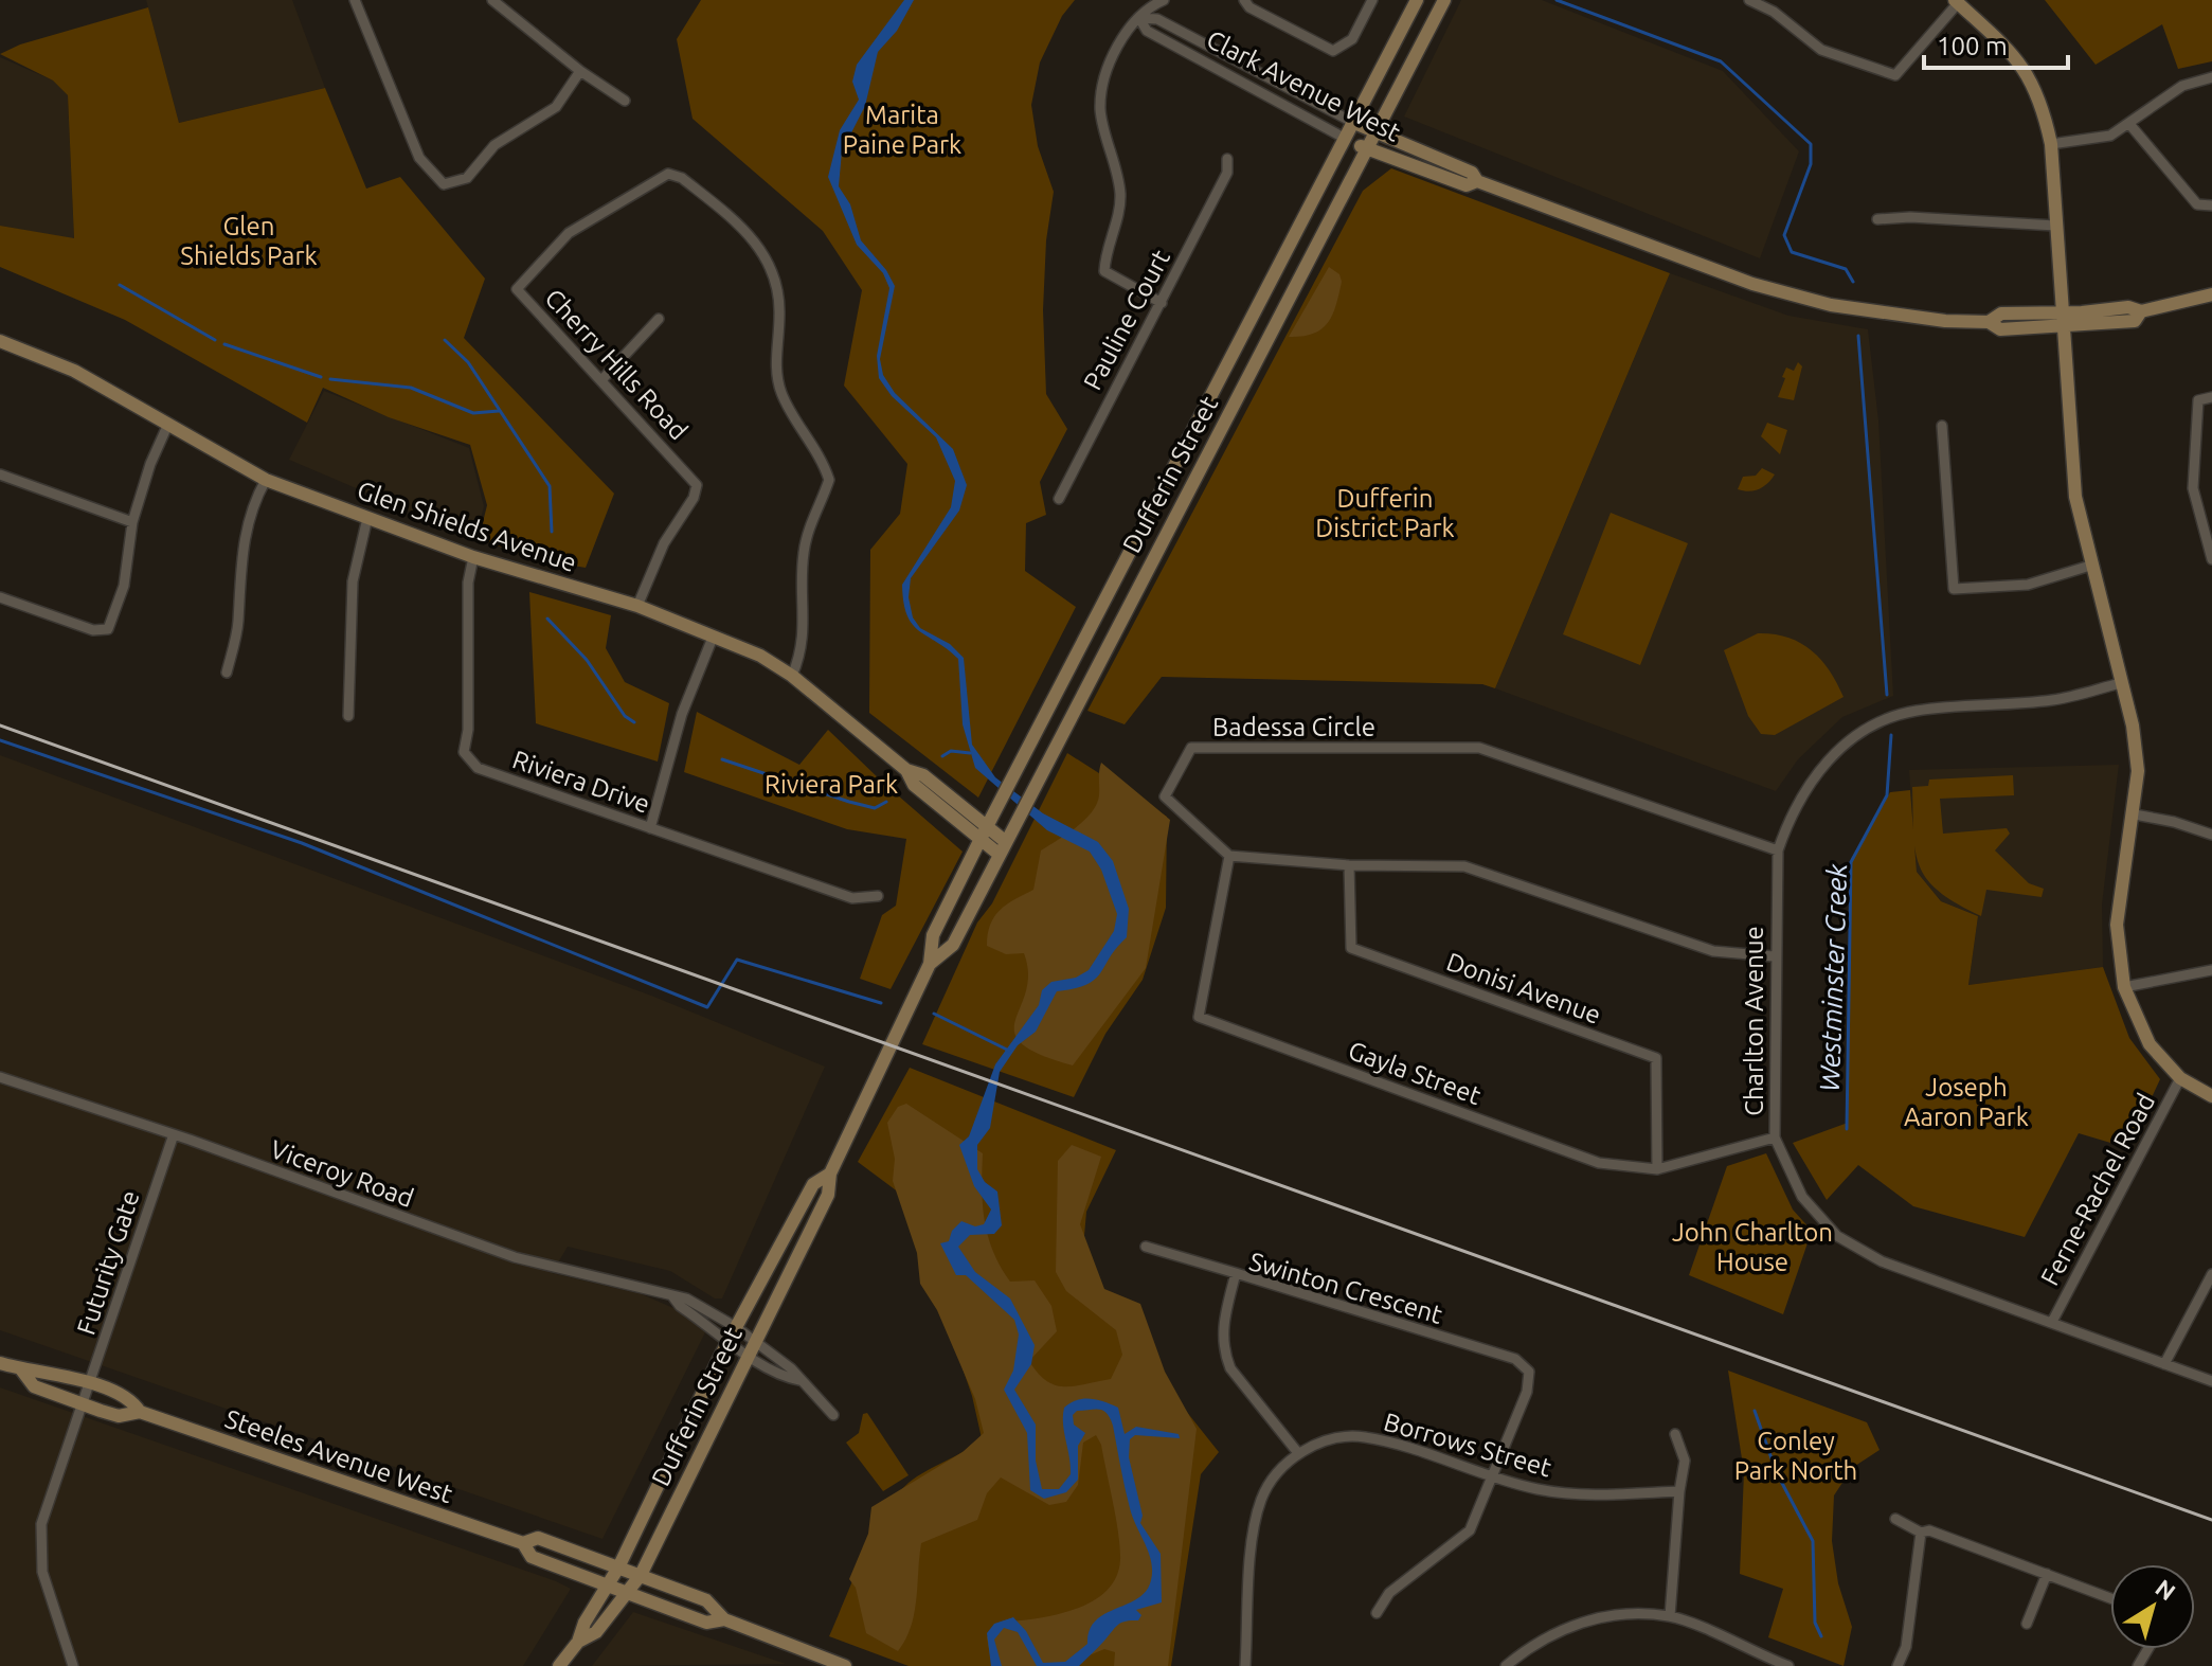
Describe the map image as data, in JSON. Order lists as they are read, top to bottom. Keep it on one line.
{"streets":{"main road":["Clark Avenue West","Dufferin Street","Glen Shields Avenue","Steeles Avenue West"],"street":["Pauline Court","Cherry Hills Road","Badessa Circle","Riviera Drive","Donisi Avenue","Charlton Avenue","Gayla Street","Viceroy Road","Ferne-Rachel Road","Futurity Gate","Swinton Crescent","Borrows Street"]},"crossings":[["Clark Avenue West","Dufferin Street"],["Cherry Hills Road","Glen Shields Avenue"],["Dufferin Street","Glen Shields Avenue"],["Dufferin Street","Viceroy Road"],["Dufferin Street","Steeles Avenue West"],["Glen Shields Avenue","Riviera Drive"],["Badessa Circle","Charlton Avenue"],["Badessa Circle","Gayla Street"],["Donisi Avenue","Gayla Street"],["Charlton Avenue","Gayla Street"],["Charlton Avenue","Ferne-Rachel Road"],["Viceroy Road","Futurity Gate"],["Futurity Gate","Steeles Avenue West"],["Swinton Crescent","Borrows Street"]],"water":["Westminster Creek"],"parks":["Marita Paine Park","Glen Shields Park","Dufferin District Park","Riviera Park","Joseph Aaron Park","John Charlton House","Conley Park North"],"scale_bar":"100 m","north":"top right"}
